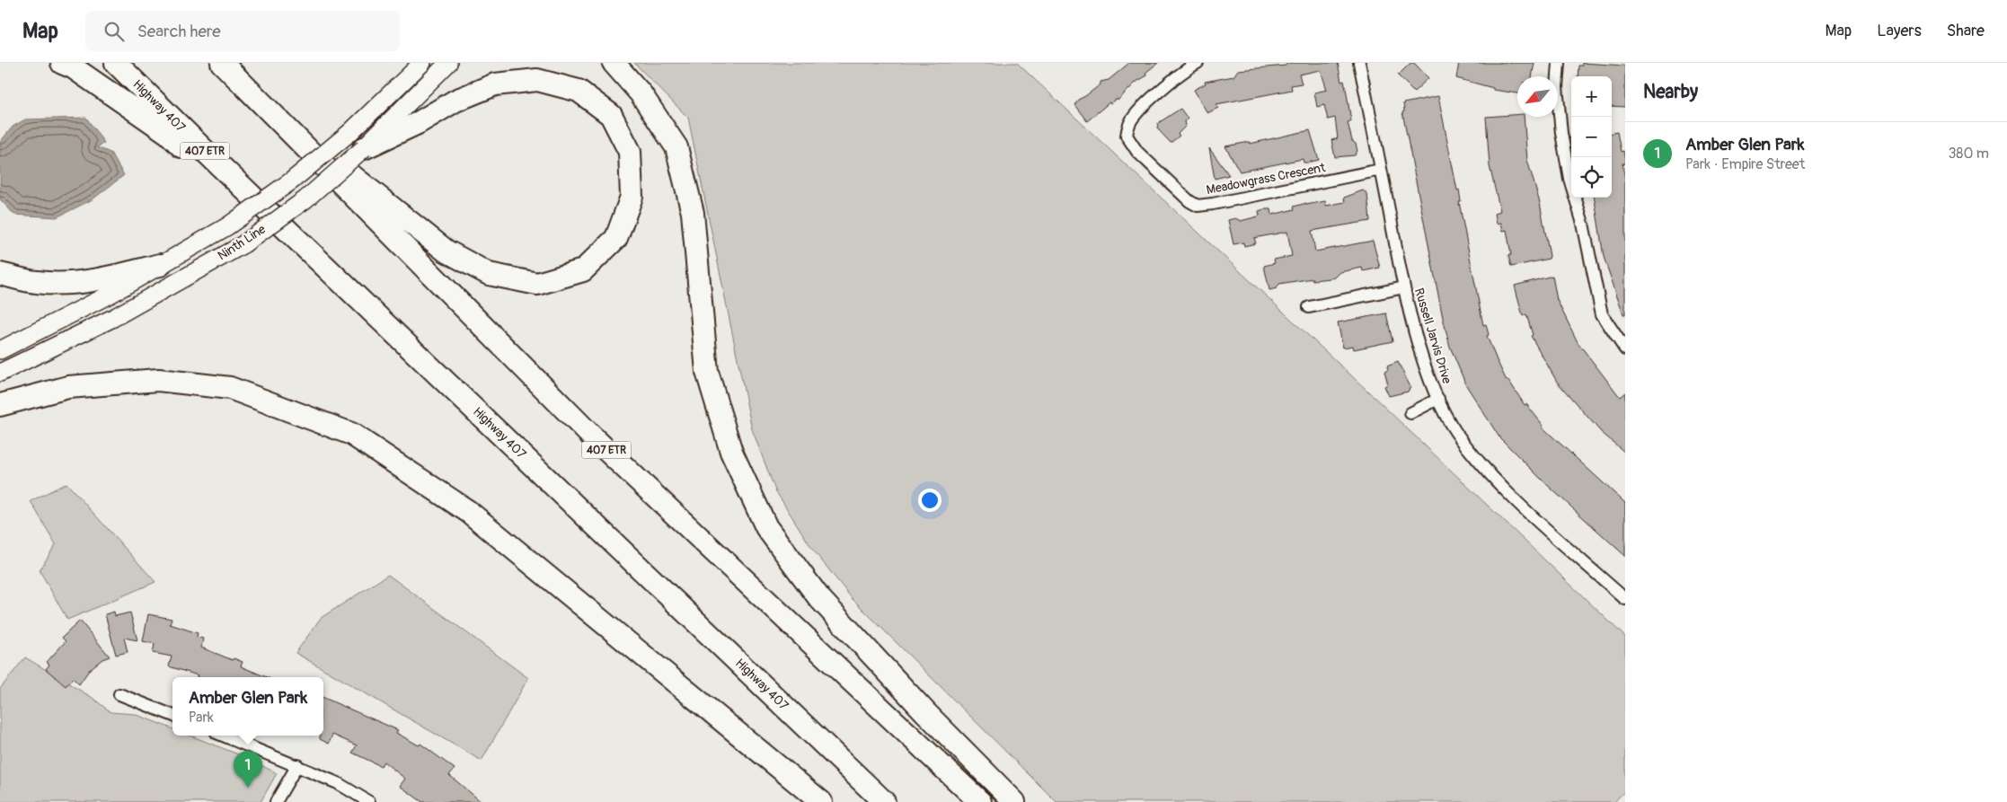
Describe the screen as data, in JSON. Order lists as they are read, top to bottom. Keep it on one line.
{"streets":{"highway":["Highway 407","407 ETR"],"main road":["Ninth Line"],"street":["Meadowgrass Crescent","Russell Jarvis Drive"]},"crossings":[["Meadowgrass Crescent","Russell Jarvis Drive"]],"north":"bottom left","page":{"header":"Map","search":"Search here","nav":["Map","Layers","Share"],"heading":"Nearby","map_buttons":["+","−"],"list":[{"mark":"1","name":"Amber Glen Park","note":"Park · Empire Street","value":"380 m"}],"popup":["Amber Glen Park","Park"],"pins":"1"}}
